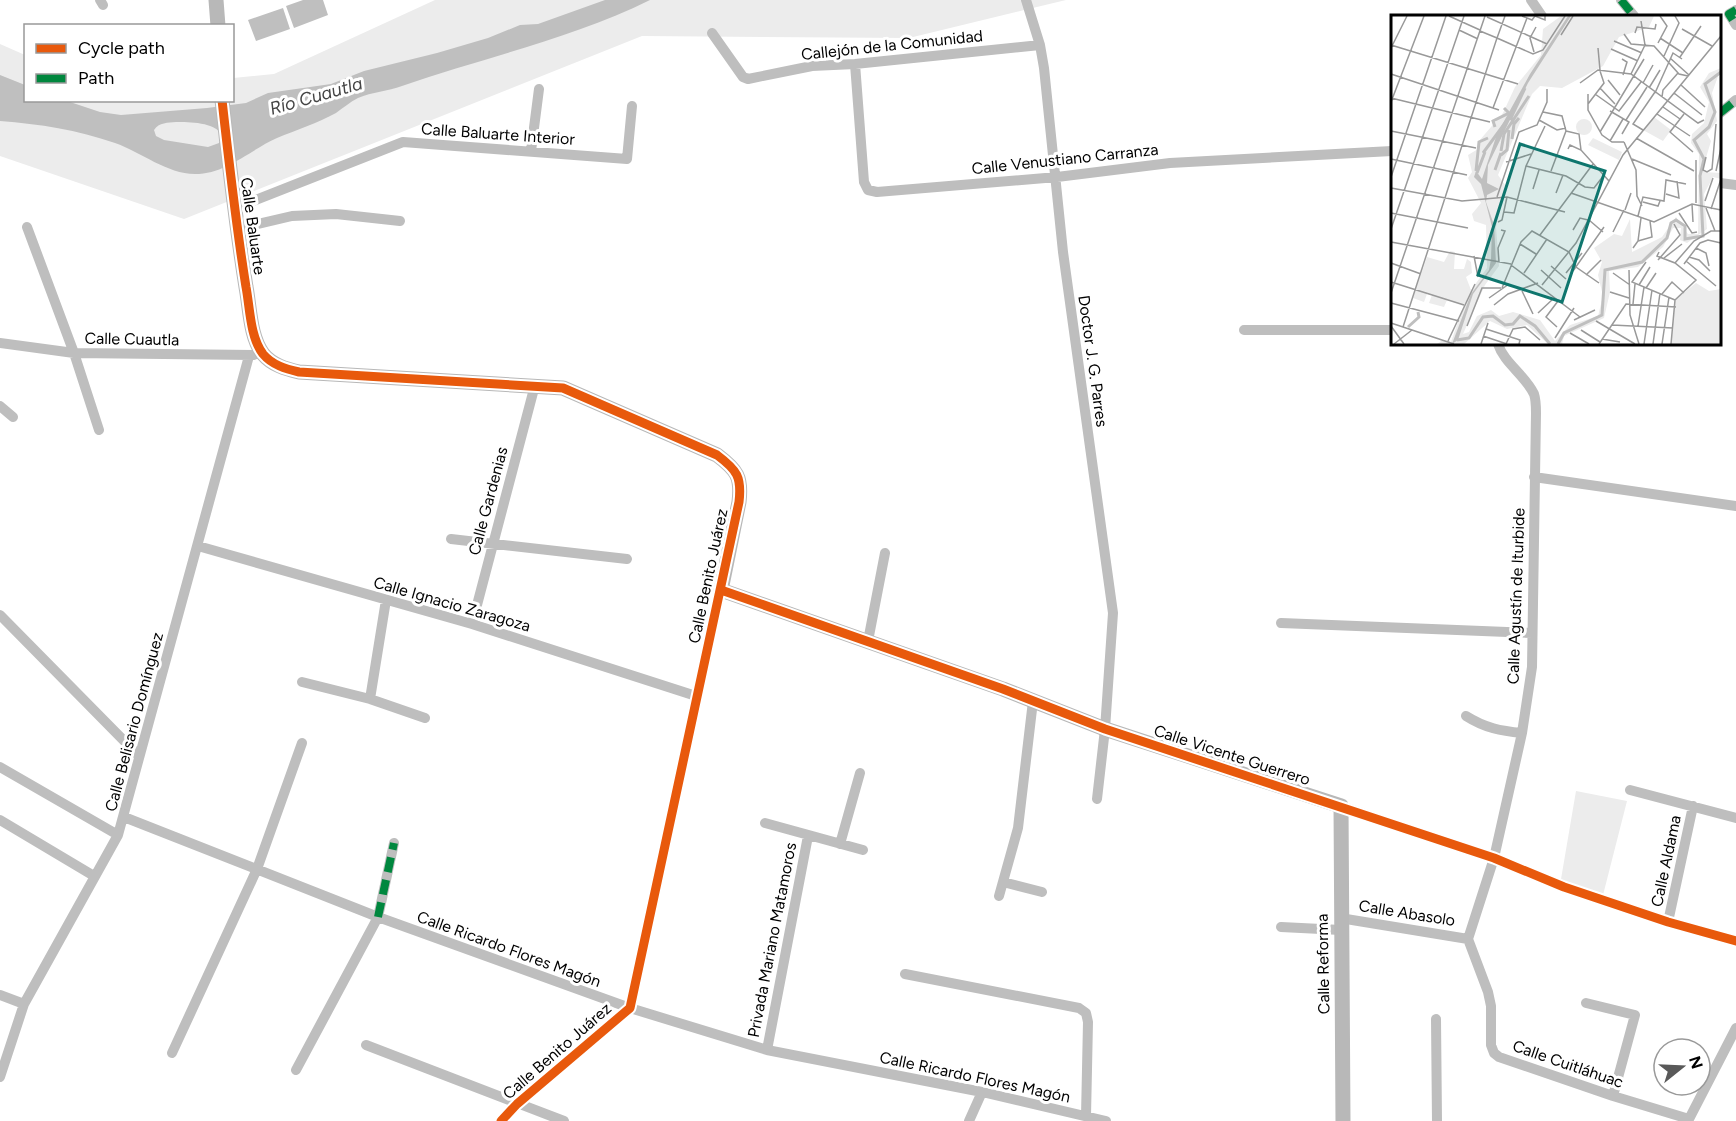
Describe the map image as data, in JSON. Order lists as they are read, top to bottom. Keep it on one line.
{"streets":{"street":["Callejón de la Comunidad","Calle Baluarte Interior","Calle Venustiano Carranza","Calle Baluarte","Calle Cuautla","Doctor J. G. Parres","Calle Gardenias","Calle Benito Juárez","Calle Agustín de Iturbide","Calle Ignacio Zaragoza","Calle Belisario Domínguez","Calle Vicente Guerrero","Calle Aldama","Calle Abasolo","Privada Mariano Matamoros","Calle Ricardo Flores Magón","Calle Reforma","Calle Cuitláhuac"]},"crossings":[["Callejón de la Comunidad","Calle Venustiano Carranza"],["Callejón de la Comunidad","Doctor J. G. Parres"],["Calle Baluarte Interior","Calle Baluarte"],["Calle Venustiano Carranza","Doctor J. G. Parres"],["Calle Baluarte","Calle Cuautla"],["Calle Baluarte","Calle Benito Juárez"],["Calle Baluarte","Calle Belisario Domínguez"],["Calle Cuautla","Calle Benito Juárez"],["Calle Cuautla","Calle Belisario Domínguez"],["Doctor J. G. Parres","Calle Vicente Guerrero"],["Calle Gardenias","Calle Benito Juárez"],["Calle Gardenias","Calle Ignacio Zaragoza"],["Calle Benito Juárez","Calle Ignacio Zaragoza"],["Calle Benito Juárez","Calle Belisario Domínguez"],["Calle Benito Juárez","Calle Vicente Guerrero"],["Calle Benito Juárez","Calle Ricardo Flores Magón"],["Calle Agustín de Iturbide","Calle Vicente Guerrero"],["Calle Ignacio Zaragoza","Calle Belisario Domínguez"],["Calle Belisario Domínguez","Calle Ricardo Flores Magón"],["Calle Vicente Guerrero","Calle Aldama"],["Calle Vicente Guerrero","Calle Reforma"],["Calle Abasolo","Calle Reforma"],["Calle Abasolo","Calle Cuitláhuac"],["Privada Mariano Matamoros","Calle Ricardo Flores Magón"]],"water":["Río Cuautla"],"legend":["Cycle path","Path"],"north":"right"}
